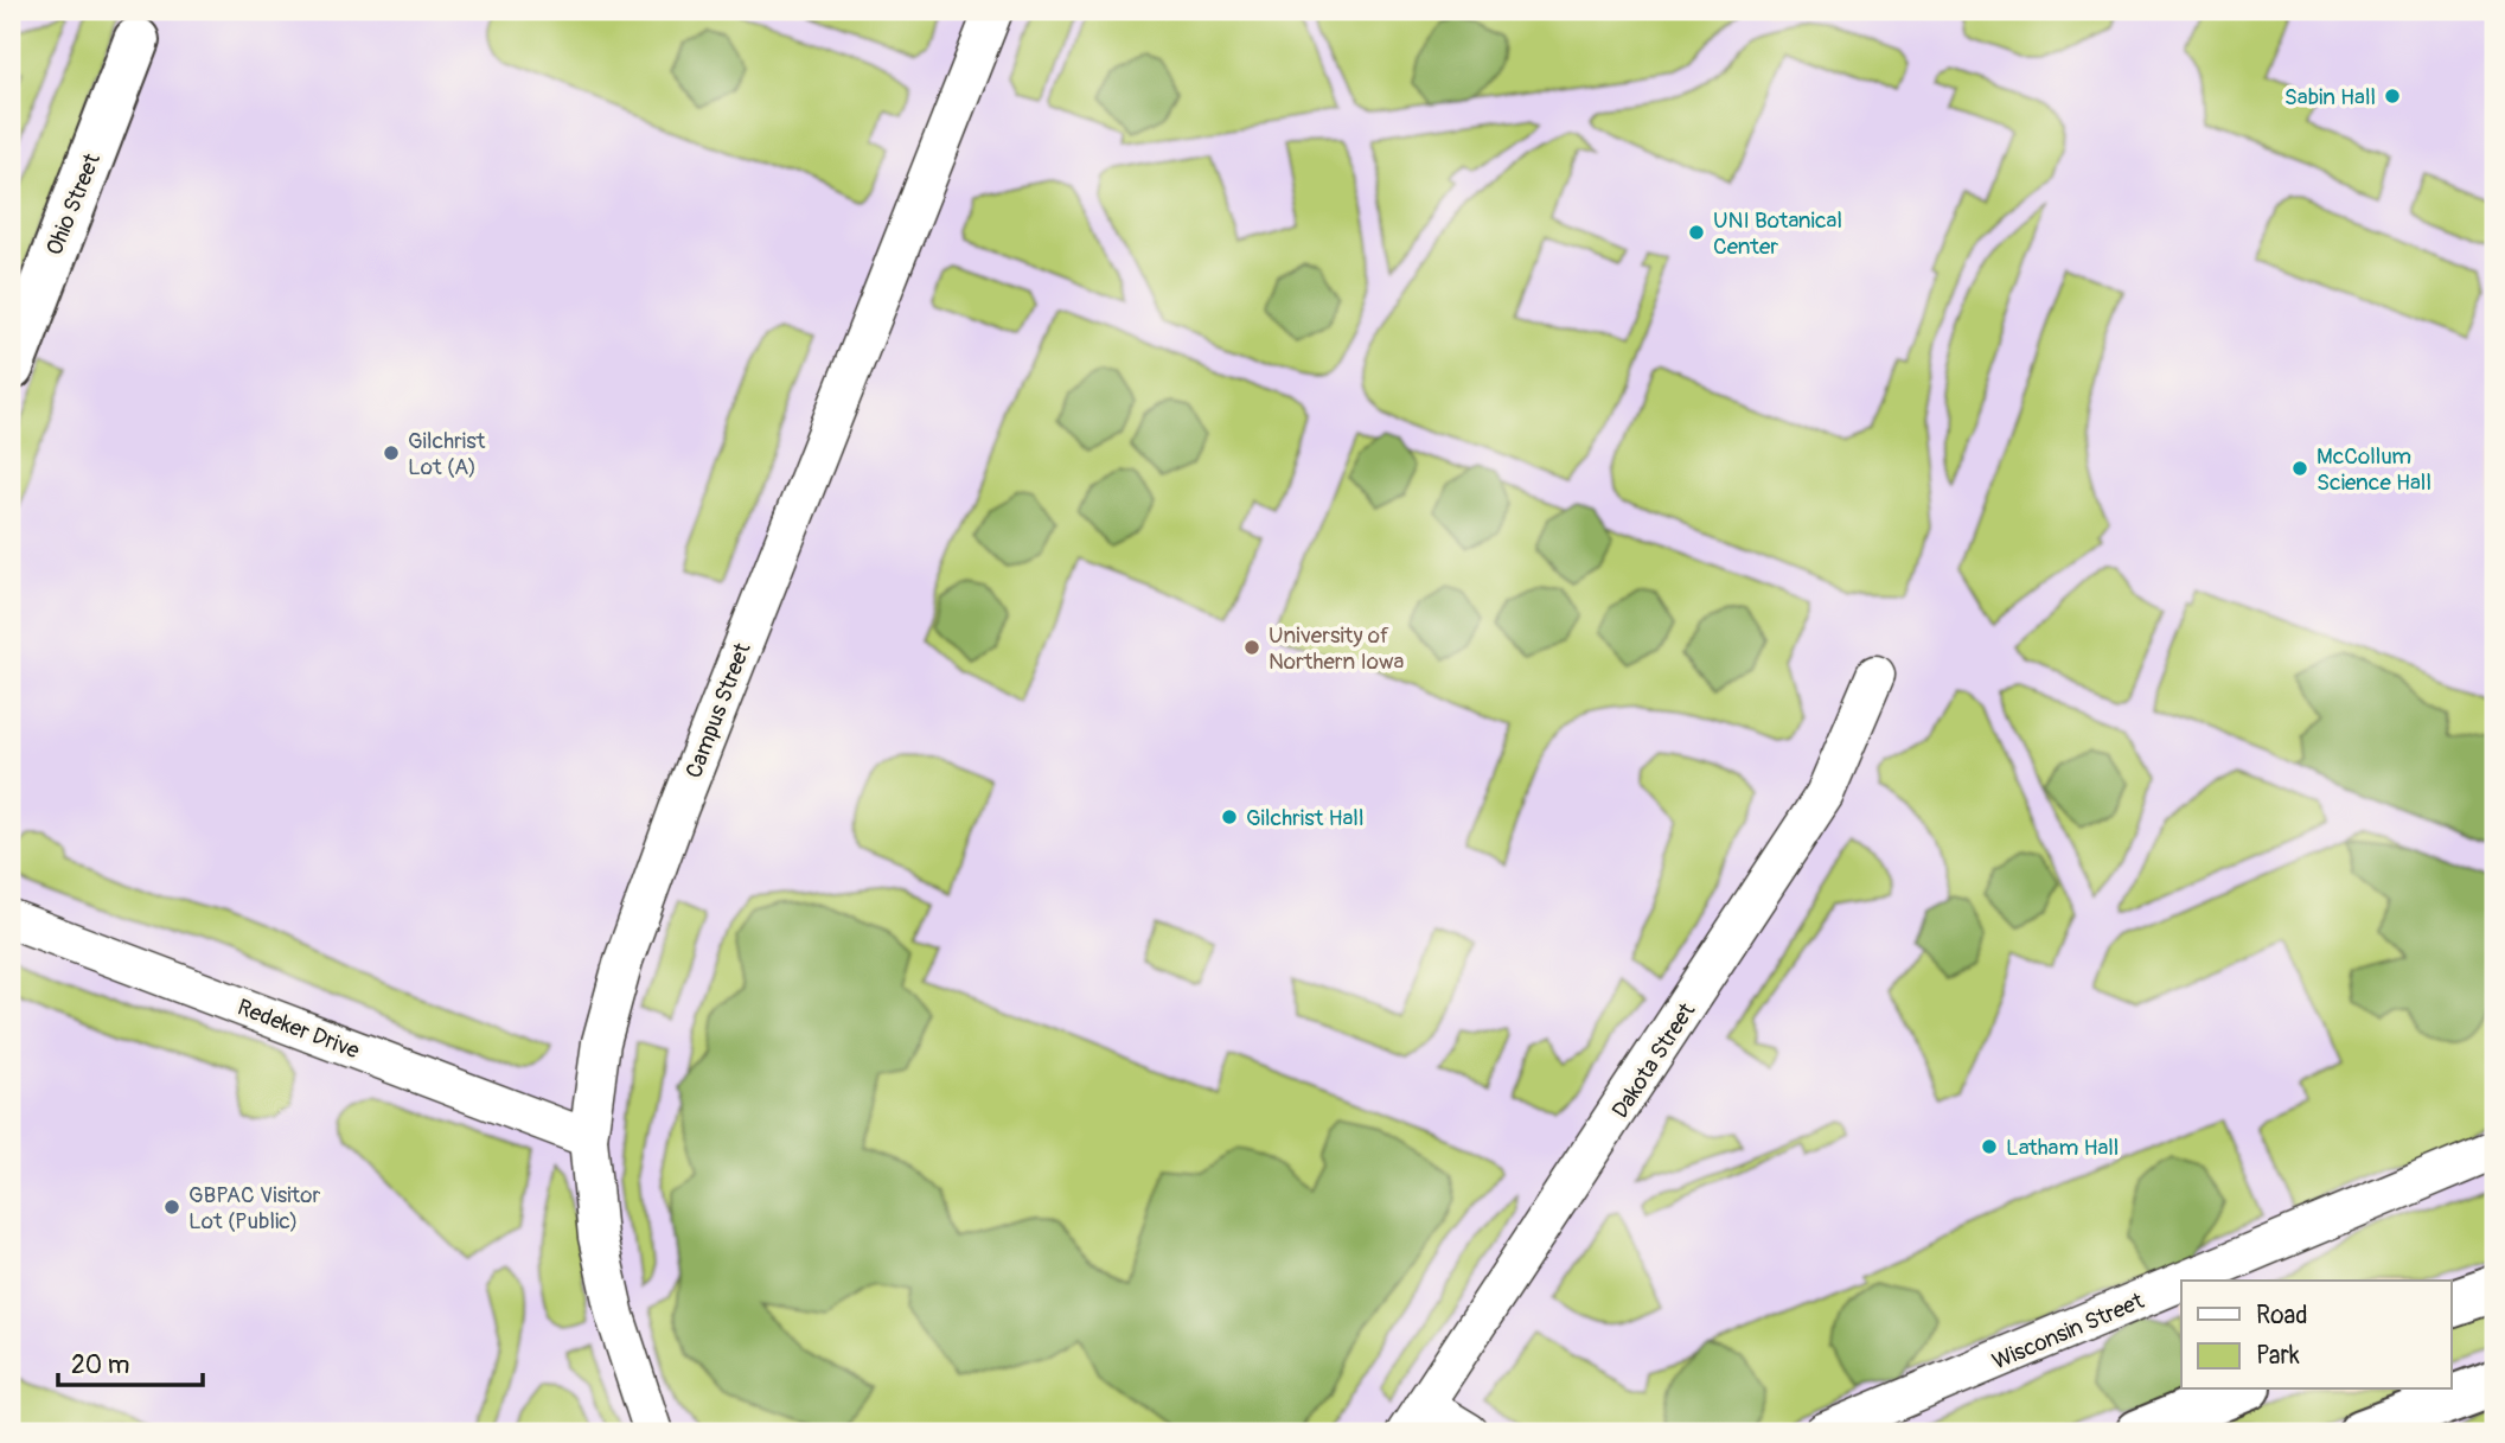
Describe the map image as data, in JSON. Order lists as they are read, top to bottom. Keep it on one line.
{"streets":{"street":["Ohio Street","Campus Street","Redeker Drive","Dakota Street","Wisconsin Street"]},"crossings":[["Campus Street","Redeker Drive"]],"places":["Sabin Hall","UNI Botanical Center","Gilchrist Lot (A)","McCollum Science Hall","University of Northern Iowa","Gilchrist Hall","Latham Hall","GBPAC Visitor Lot (Public)"],"legend":["Road","Park"],"scale_bar":"20 m"}
